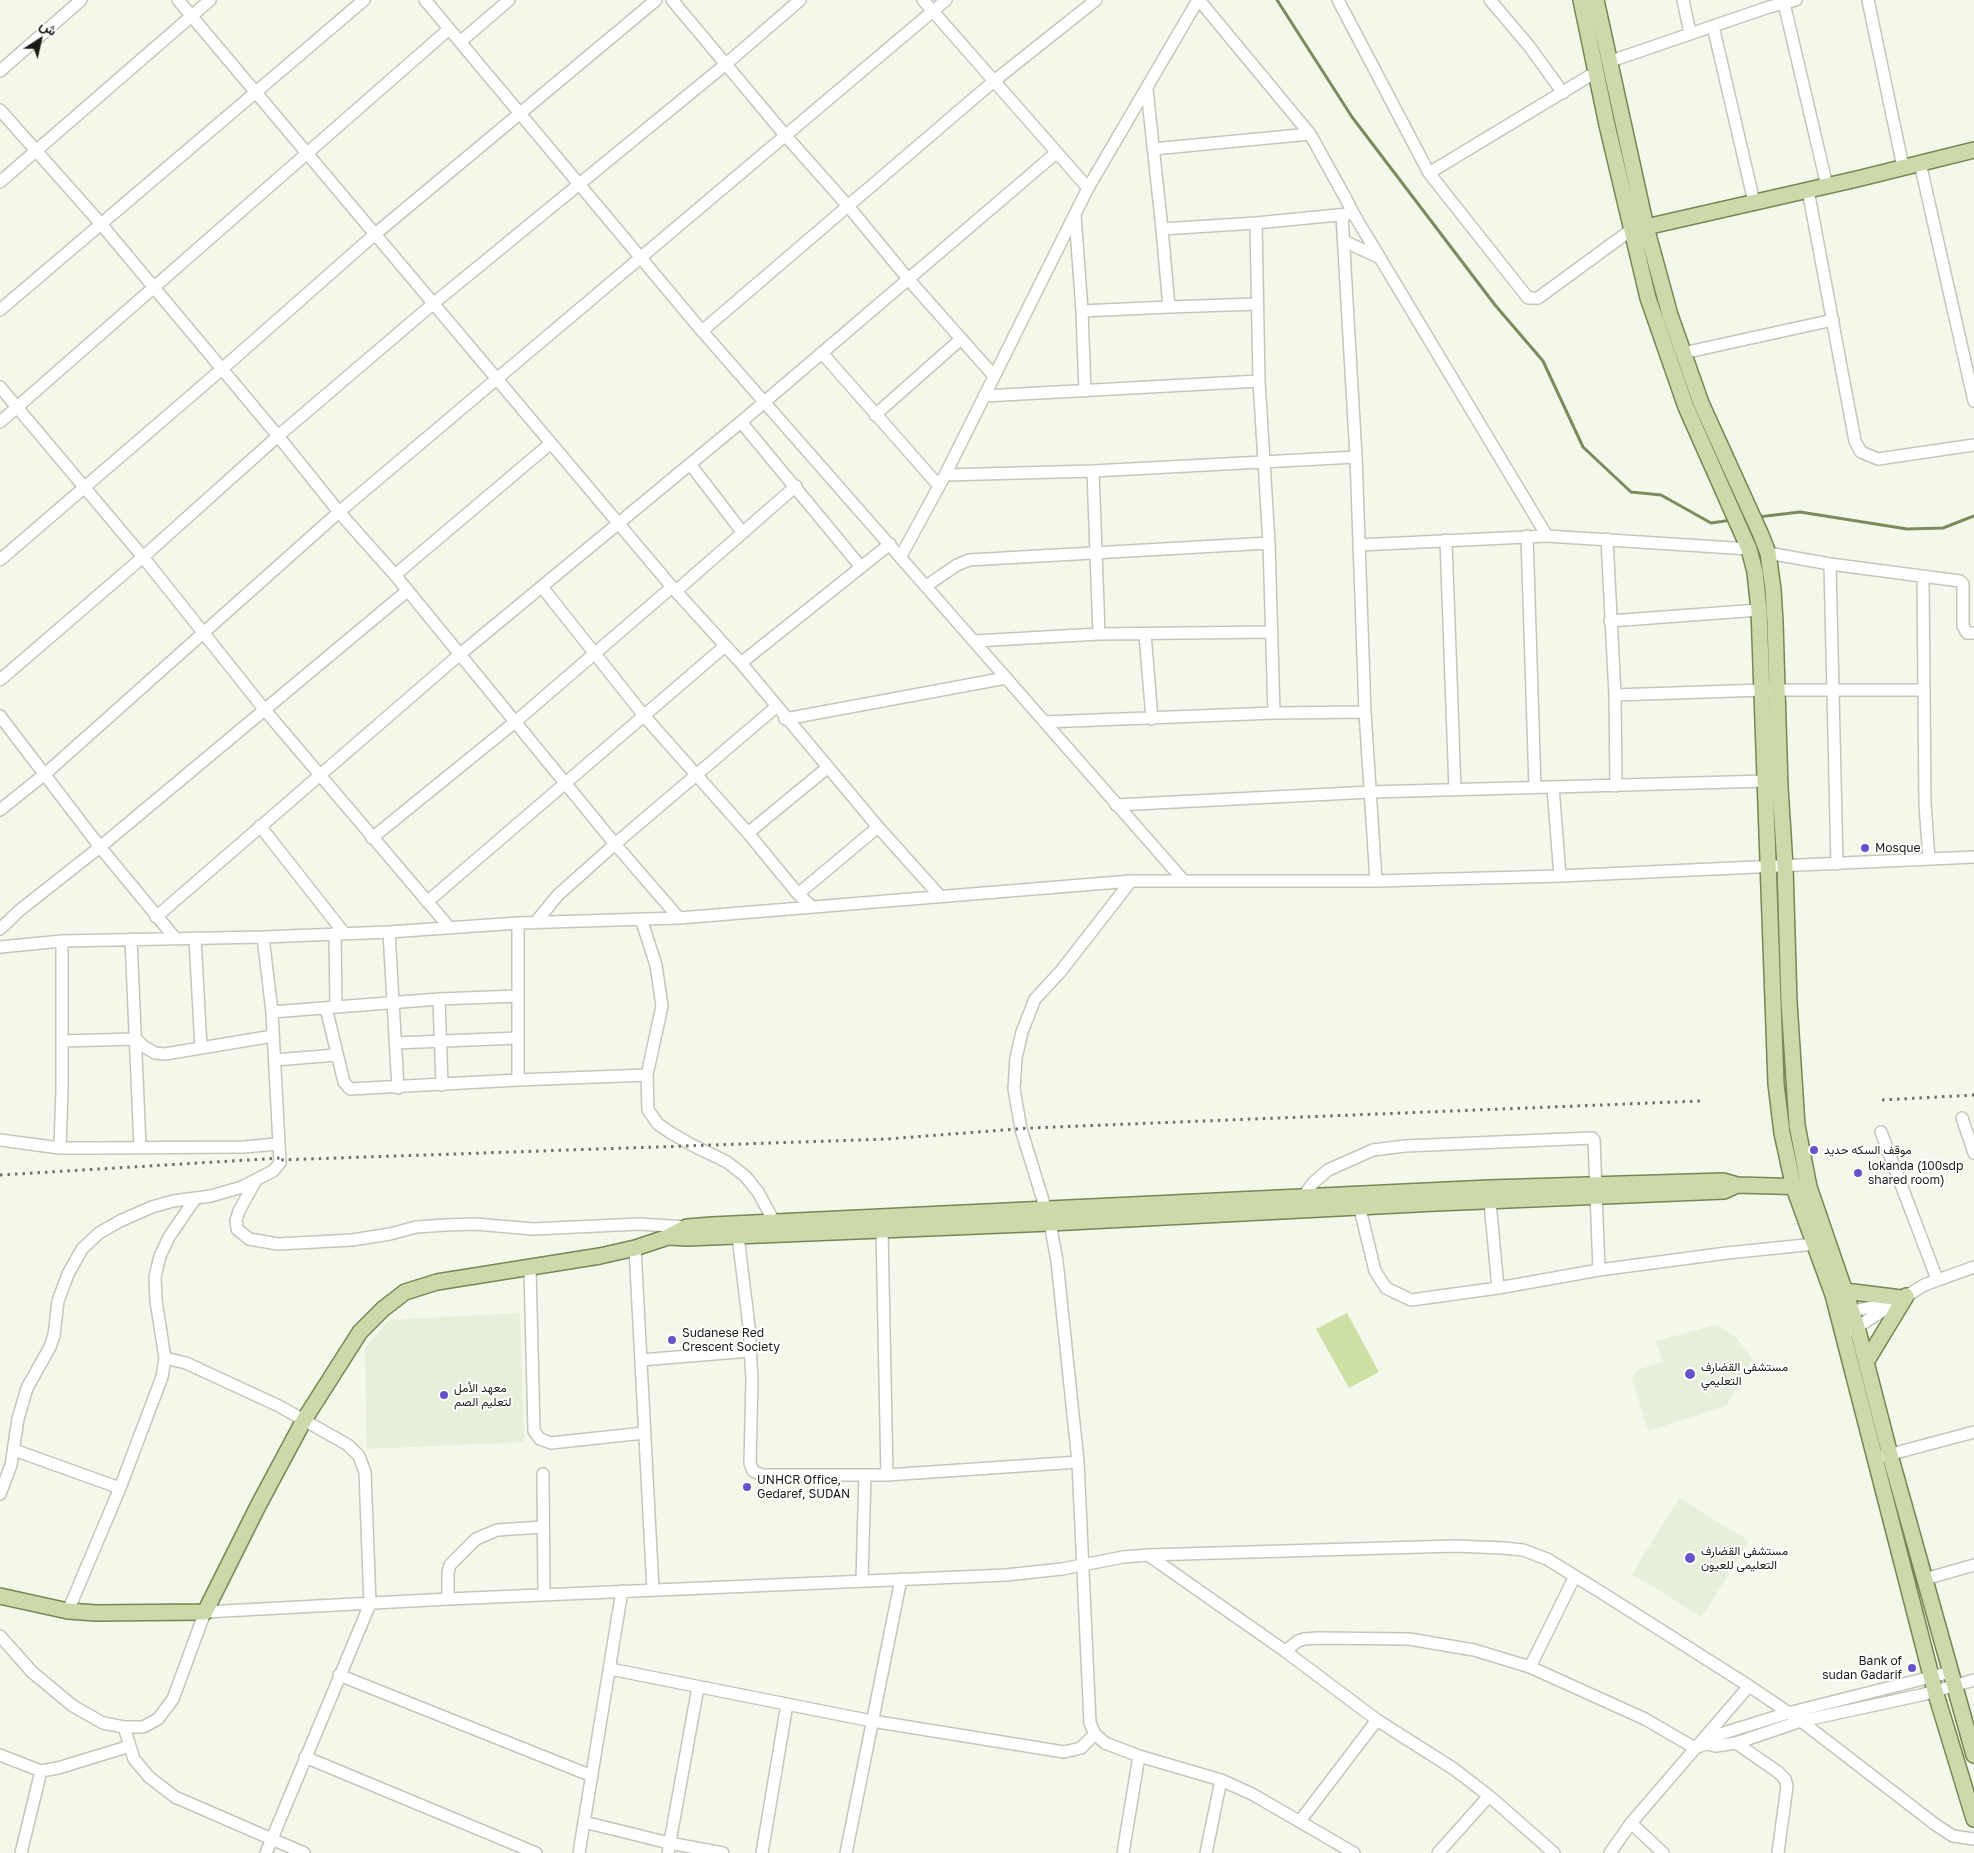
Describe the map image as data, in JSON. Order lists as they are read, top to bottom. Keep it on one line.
{"places":["Mosque","موقف السكه حديد","lokanda (100sdp shared room)","Sudanese Red Crescent Society","مستشفى القضارف التعليمي","معهد الأمل لتعليم الصم","UNHCR Office, Gedaref, SUDAN","مستشفى القضارف التعليمى للعيون","Bank of sudan Gadarif"],"north":"top right"}
